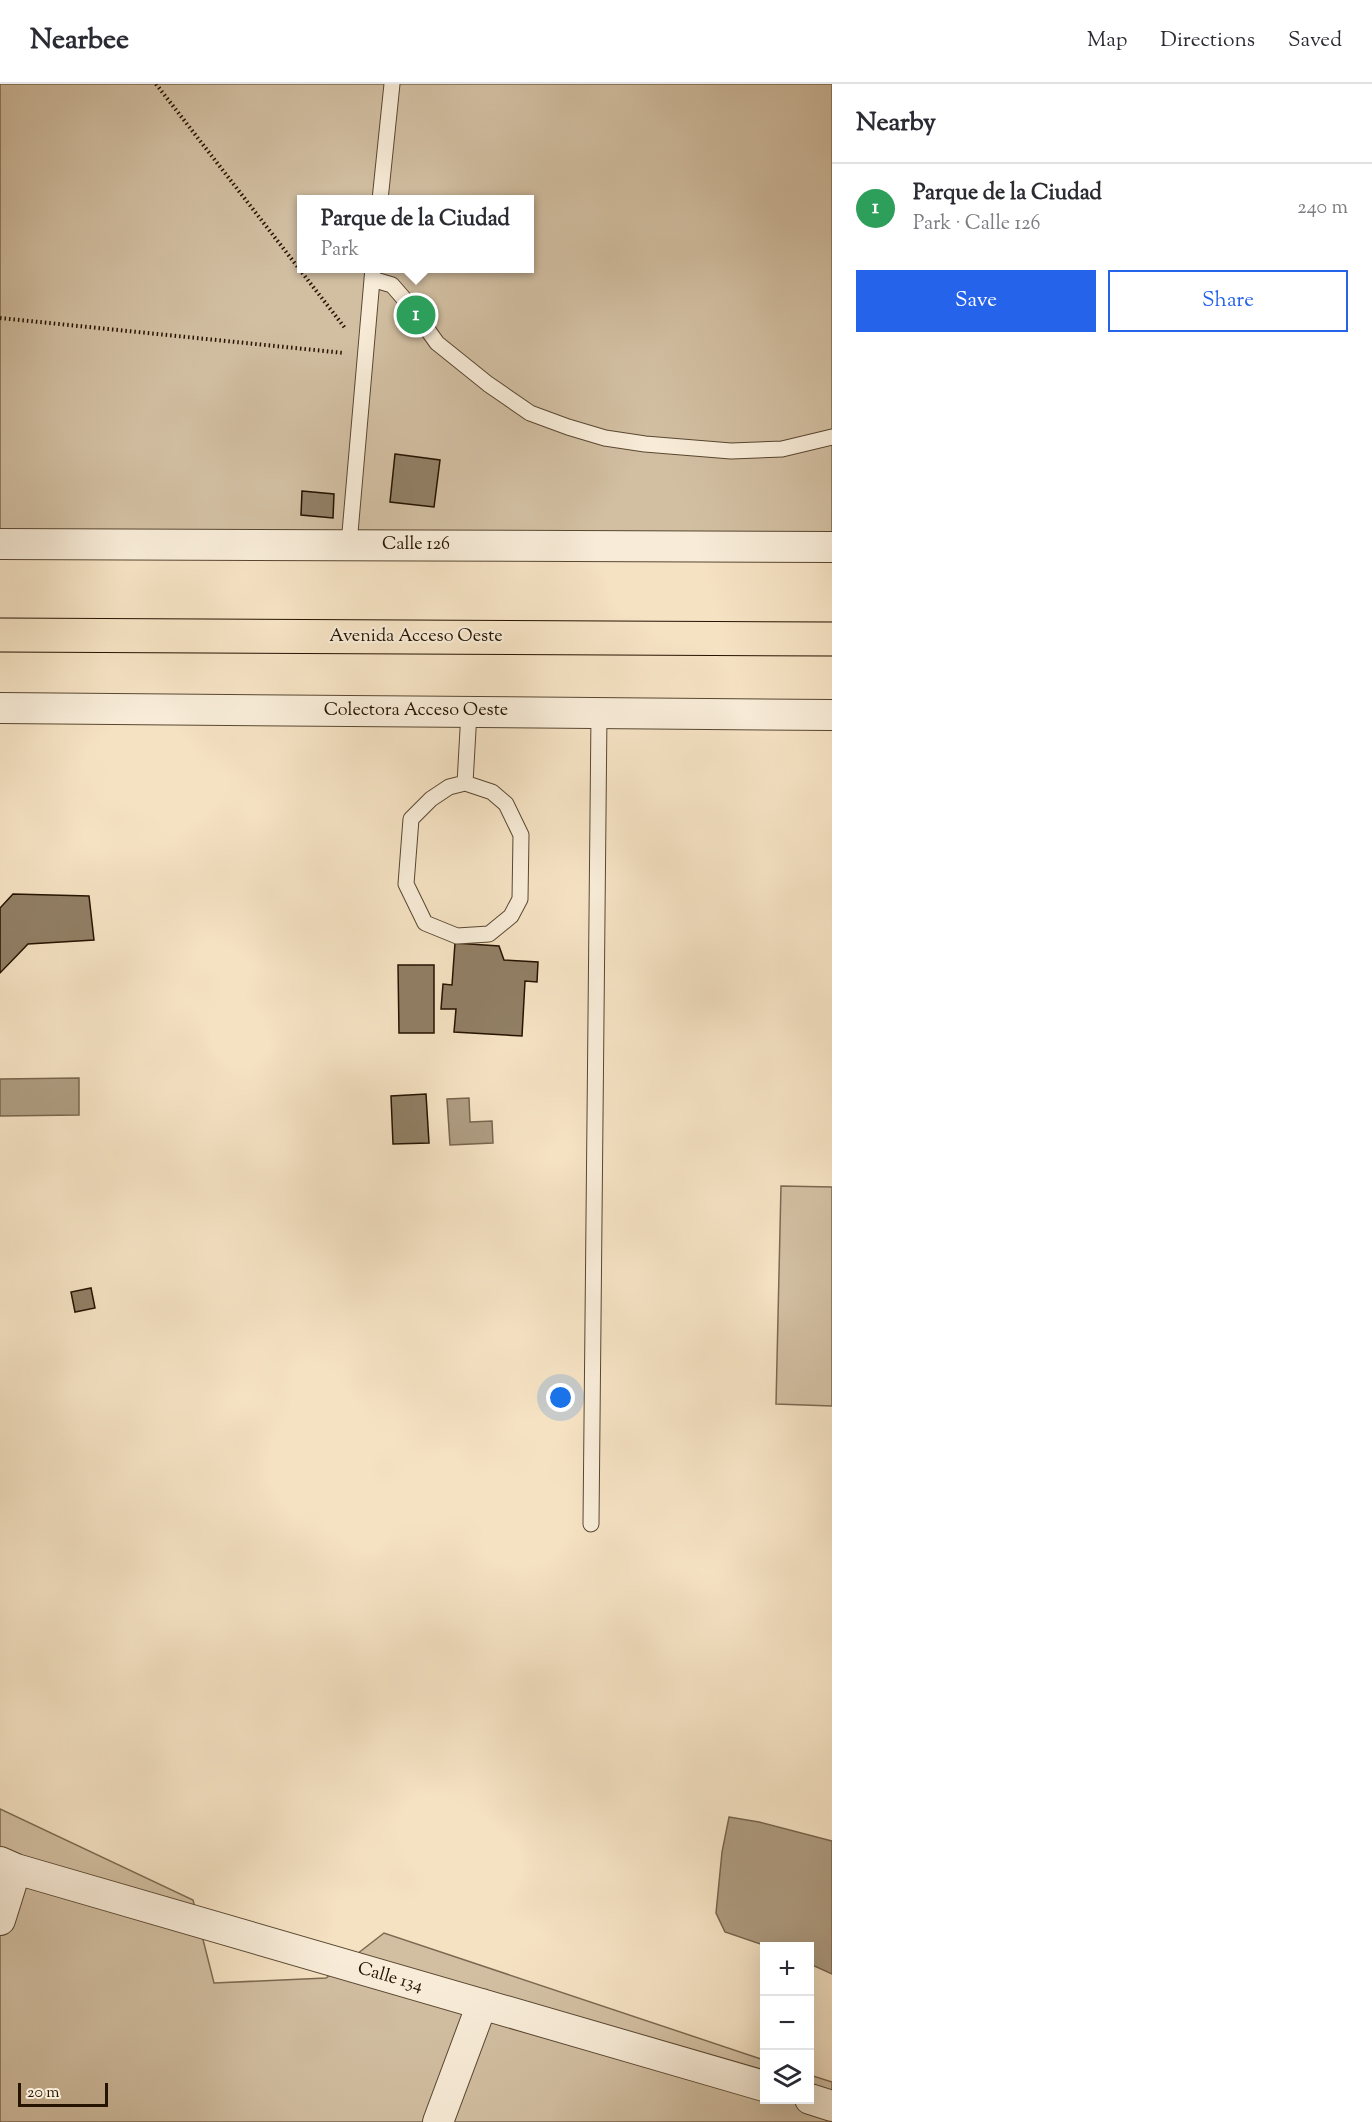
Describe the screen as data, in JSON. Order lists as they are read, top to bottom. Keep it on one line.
{"streets":{"highway":["Avenida Acceso Oeste"],"street":["Calle 126","Colectora Acceso Oeste","Calle 134"]},"scale_bar":"20 m","page":{"header":"Nearbee","nav":["Map","Directions","Saved"],"heading":"Nearby","list":[{"mark":"1","name":"Parque de la Ciudad","note":"Park · Calle 126","value":"240 m"}],"popup":["Parque de la Ciudad","Park"],"buttons":["Save","Share"],"pins":"1","map_buttons":["+","−"],"scale":"20 m"}}
